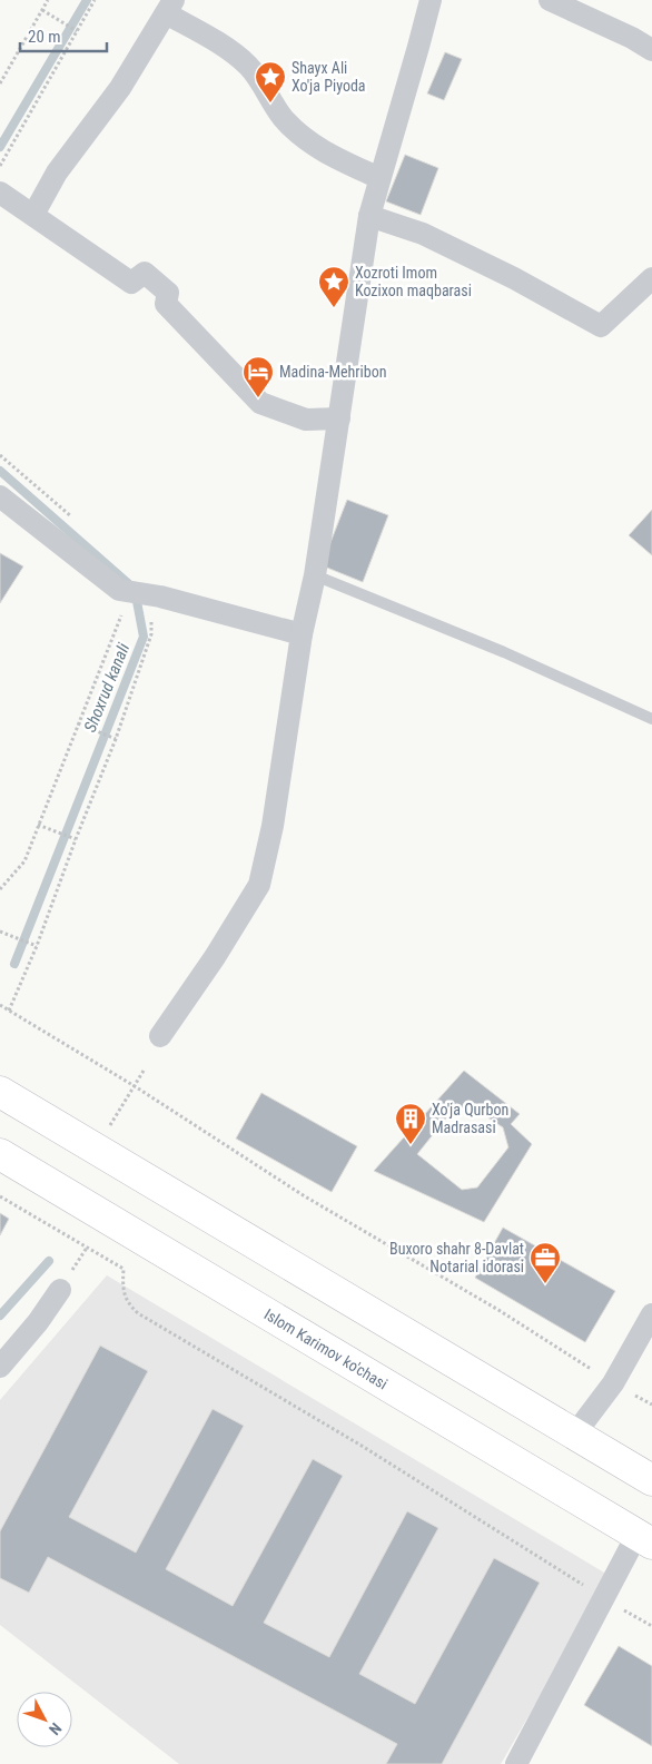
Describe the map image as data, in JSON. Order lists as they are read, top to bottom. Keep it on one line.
{"streets":{"main road":["Islom Karimov ko'chasi"]},"water":["Shoxrud kanali"],"places":{"place":["Shayx Ali Xo'ja Piyoda","Xozroti Imom Kozixon maqbarasi"],"hotel":["Madina-Mehribon"],"building":["Xo'ja Qurbon Madrasasi"],"office":["Buxoro shahr 8-Davlat Notarial idorasi"]},"scale_bar":"20 m","north":"bottom right"}
